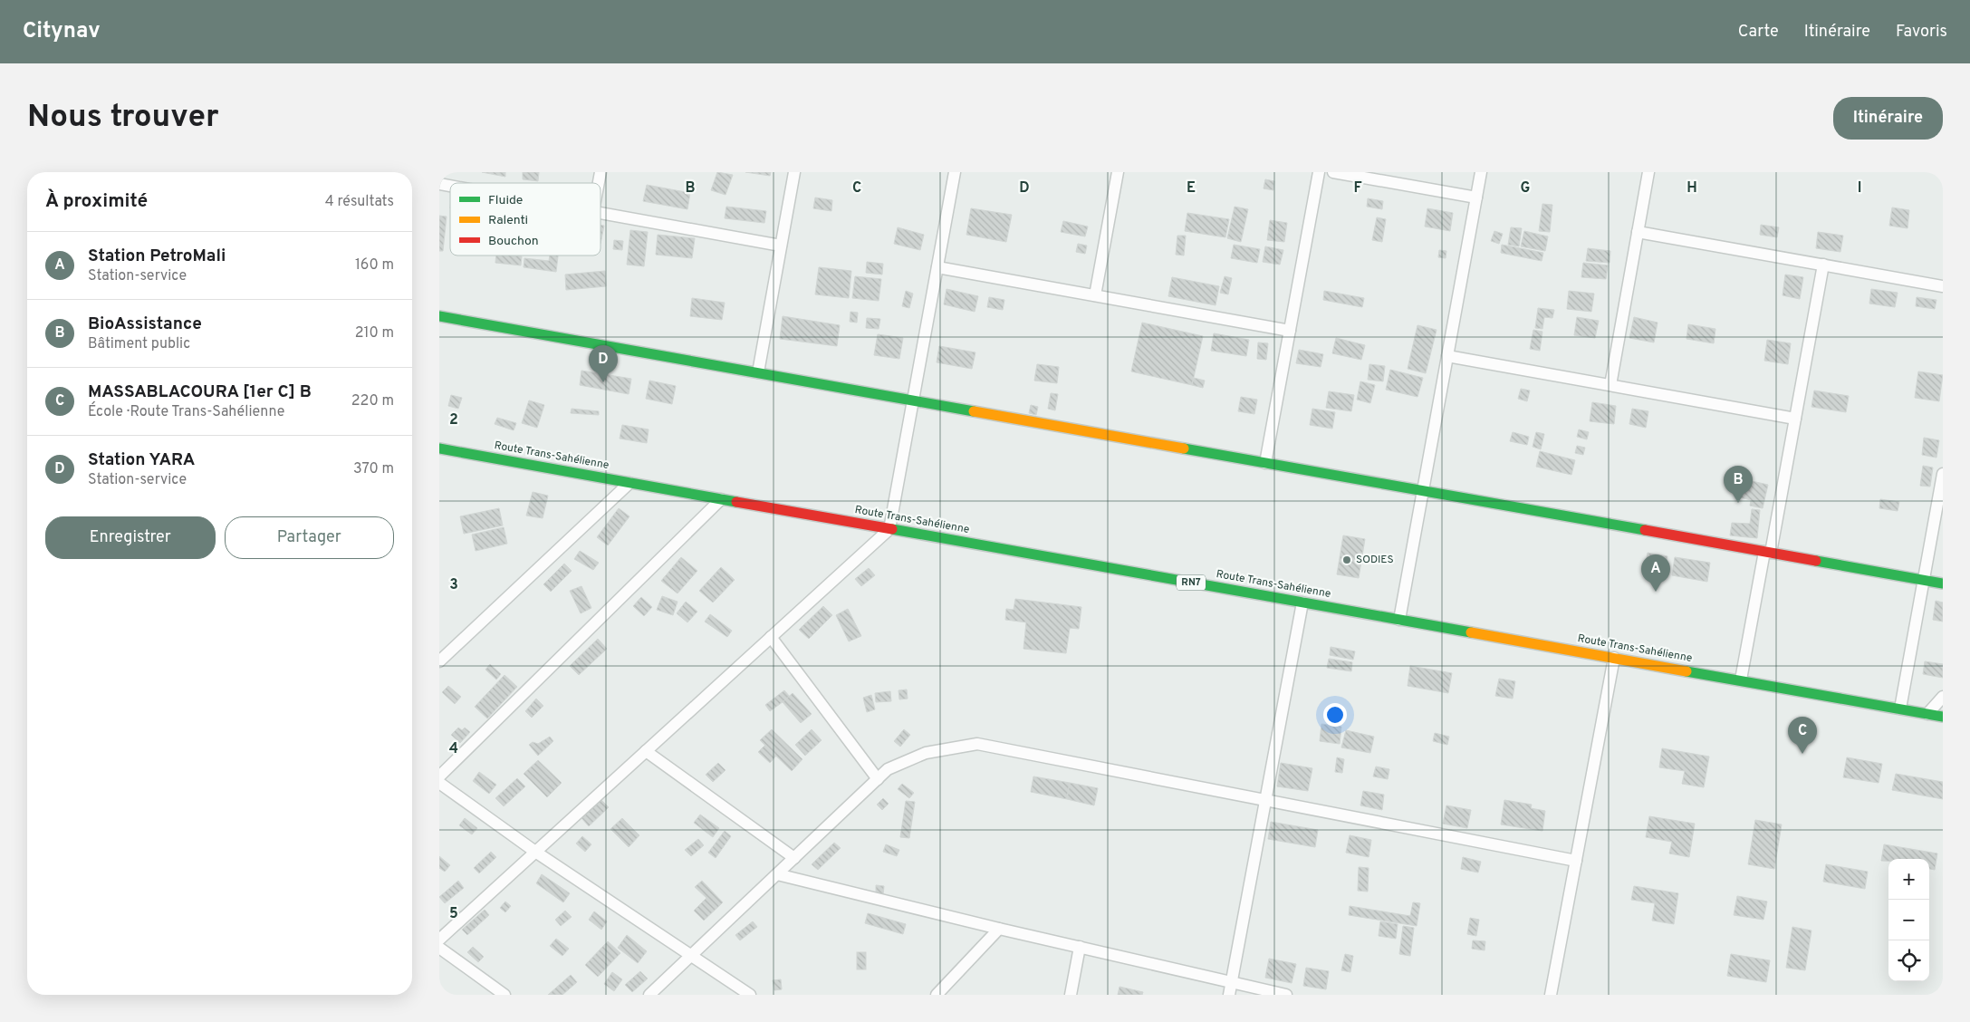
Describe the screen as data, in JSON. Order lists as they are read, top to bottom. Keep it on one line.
{"streets":{"main road":["Route Trans-Sahélienne","RN7"]},"places":["SODIES"],"legend":["Fluide","Ralenti","Bouchon"],"page":{"header":"Citynav","nav":["Carte","Itinéraire","Favoris"],"buttons":["Itinéraire",["Enregistrer","Partager"]],"title":"Nous trouver","heading":["À proximité","4 résultats"],"list":[{"mark":"A","name":"Station PetroMali","note":"Station-service","value":"160 m"},{"mark":"B","name":"BioAssistance","note":"Bâtiment public","value":"210 m"},{"mark":"C","name":"MASSABLACOURA [1er C] B","note":"École · Route Trans-Sahélienne","value":"220 m"},{"mark":"D","name":"Station YARA","note":"Station-service","value":"370 m"}],"pins":["D","B","A","C"],"map_buttons":["+","−"]},"grid":{"columns":["B","C","D","E","F","G","H","I"],"rows":["2","3","4","5"]}}
